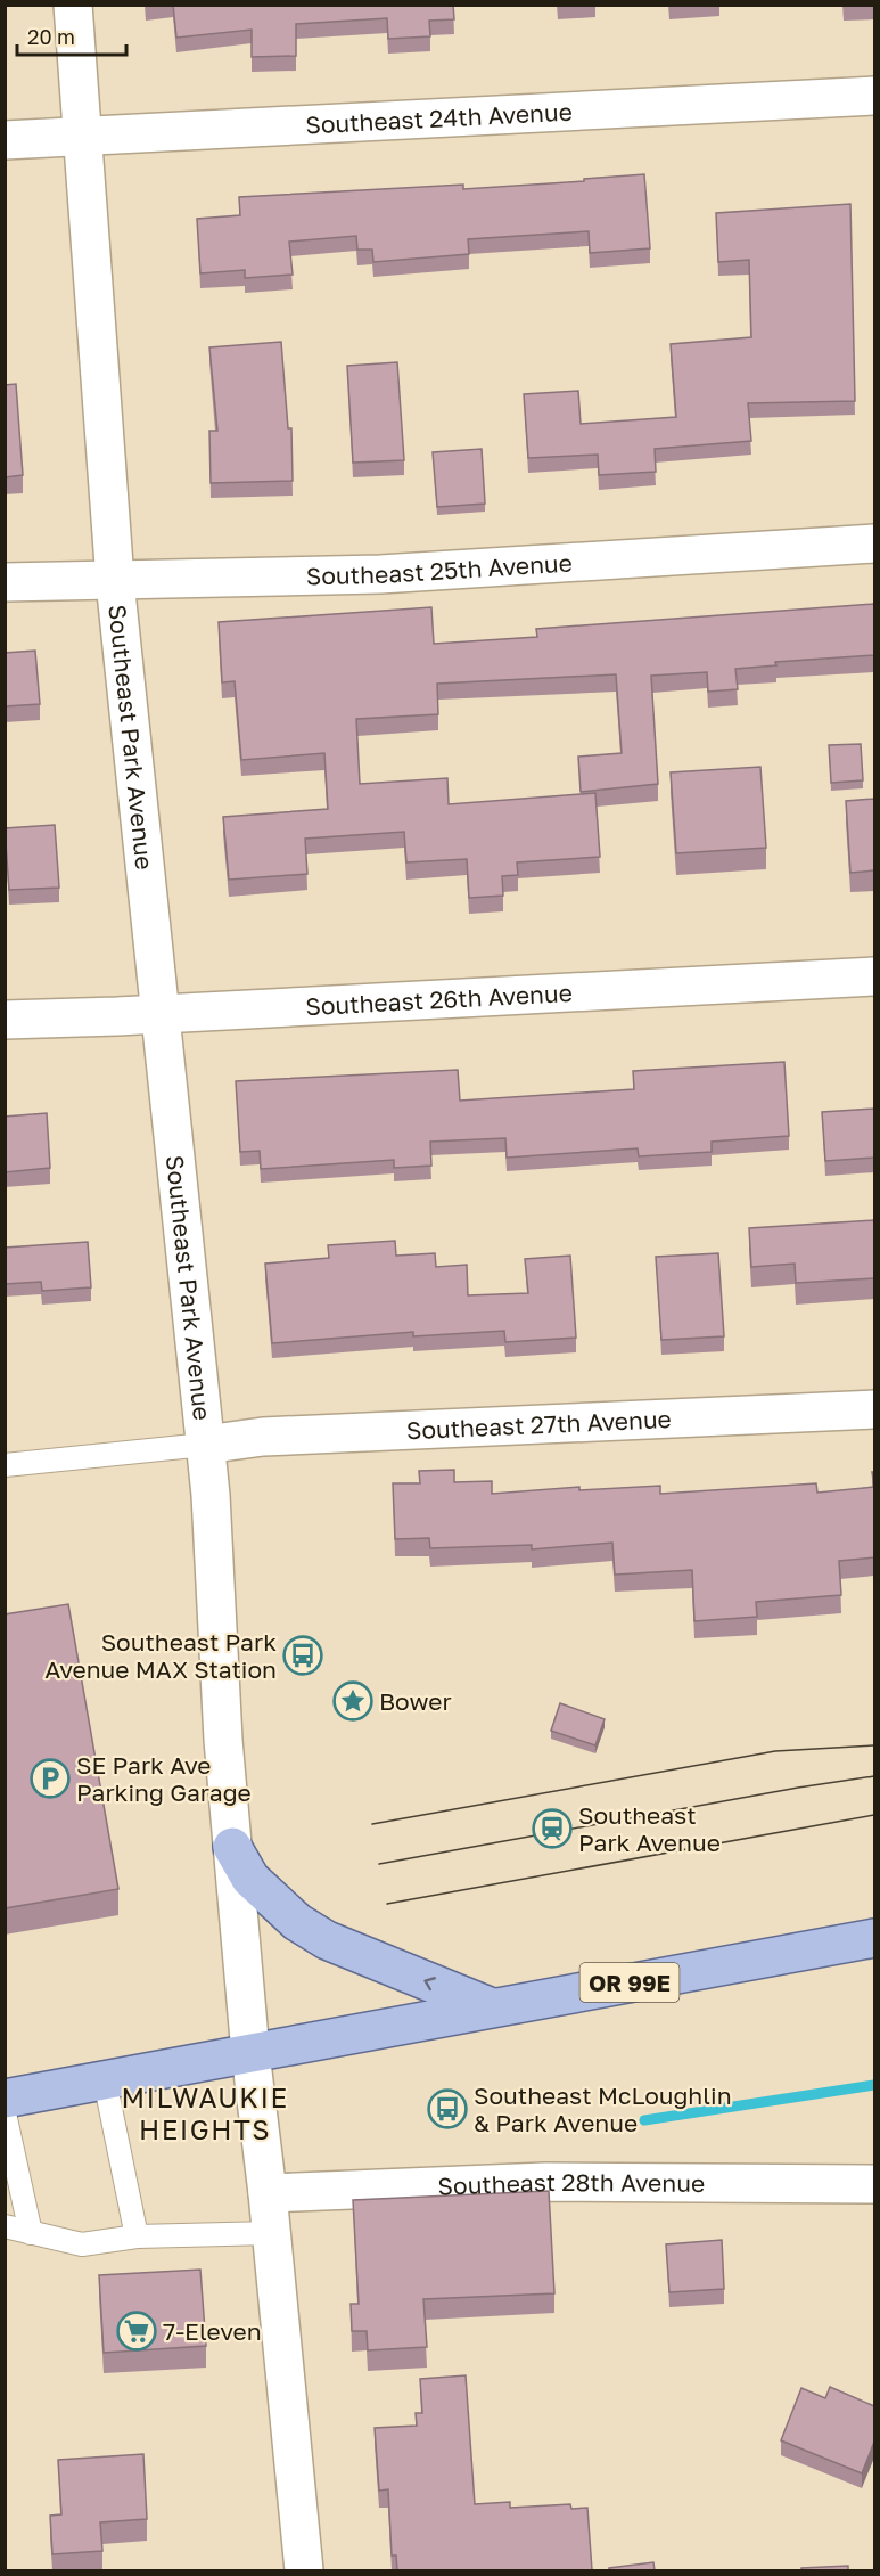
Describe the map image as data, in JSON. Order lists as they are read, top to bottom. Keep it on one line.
{"streets":{"main road":["OR 99E"],"street":["Southeast 24th Avenue","Southeast 25th Avenue","Southeast Park Avenue","Southeast 26th Avenue","Southeast 27th Avenue","Southeast 28th Avenue"]},"crossings":[["Southeast 24th Avenue","Southeast Park Avenue"],["Southeast 25th Avenue","Southeast Park Avenue"],["Southeast Park Avenue","Southeast 26th Avenue"],["Southeast Park Avenue","Southeast 27th Avenue"],["Southeast Park Avenue","OR 99E"],["Southeast Park Avenue","Southeast 28th Avenue"]],"districts":["MILWAUKIE HEIGHTS"],"places":{"bus stop":["Southeast Park Avenue MAX Station","Southeast McLoughlin & Park Avenue"],"place":["Bower"],"parking":["SE Park Ave Parking Garage"],"station":["Southeast Park Avenue"],"supermarket":["7-Eleven"]},"scale_bar":"20 m"}
